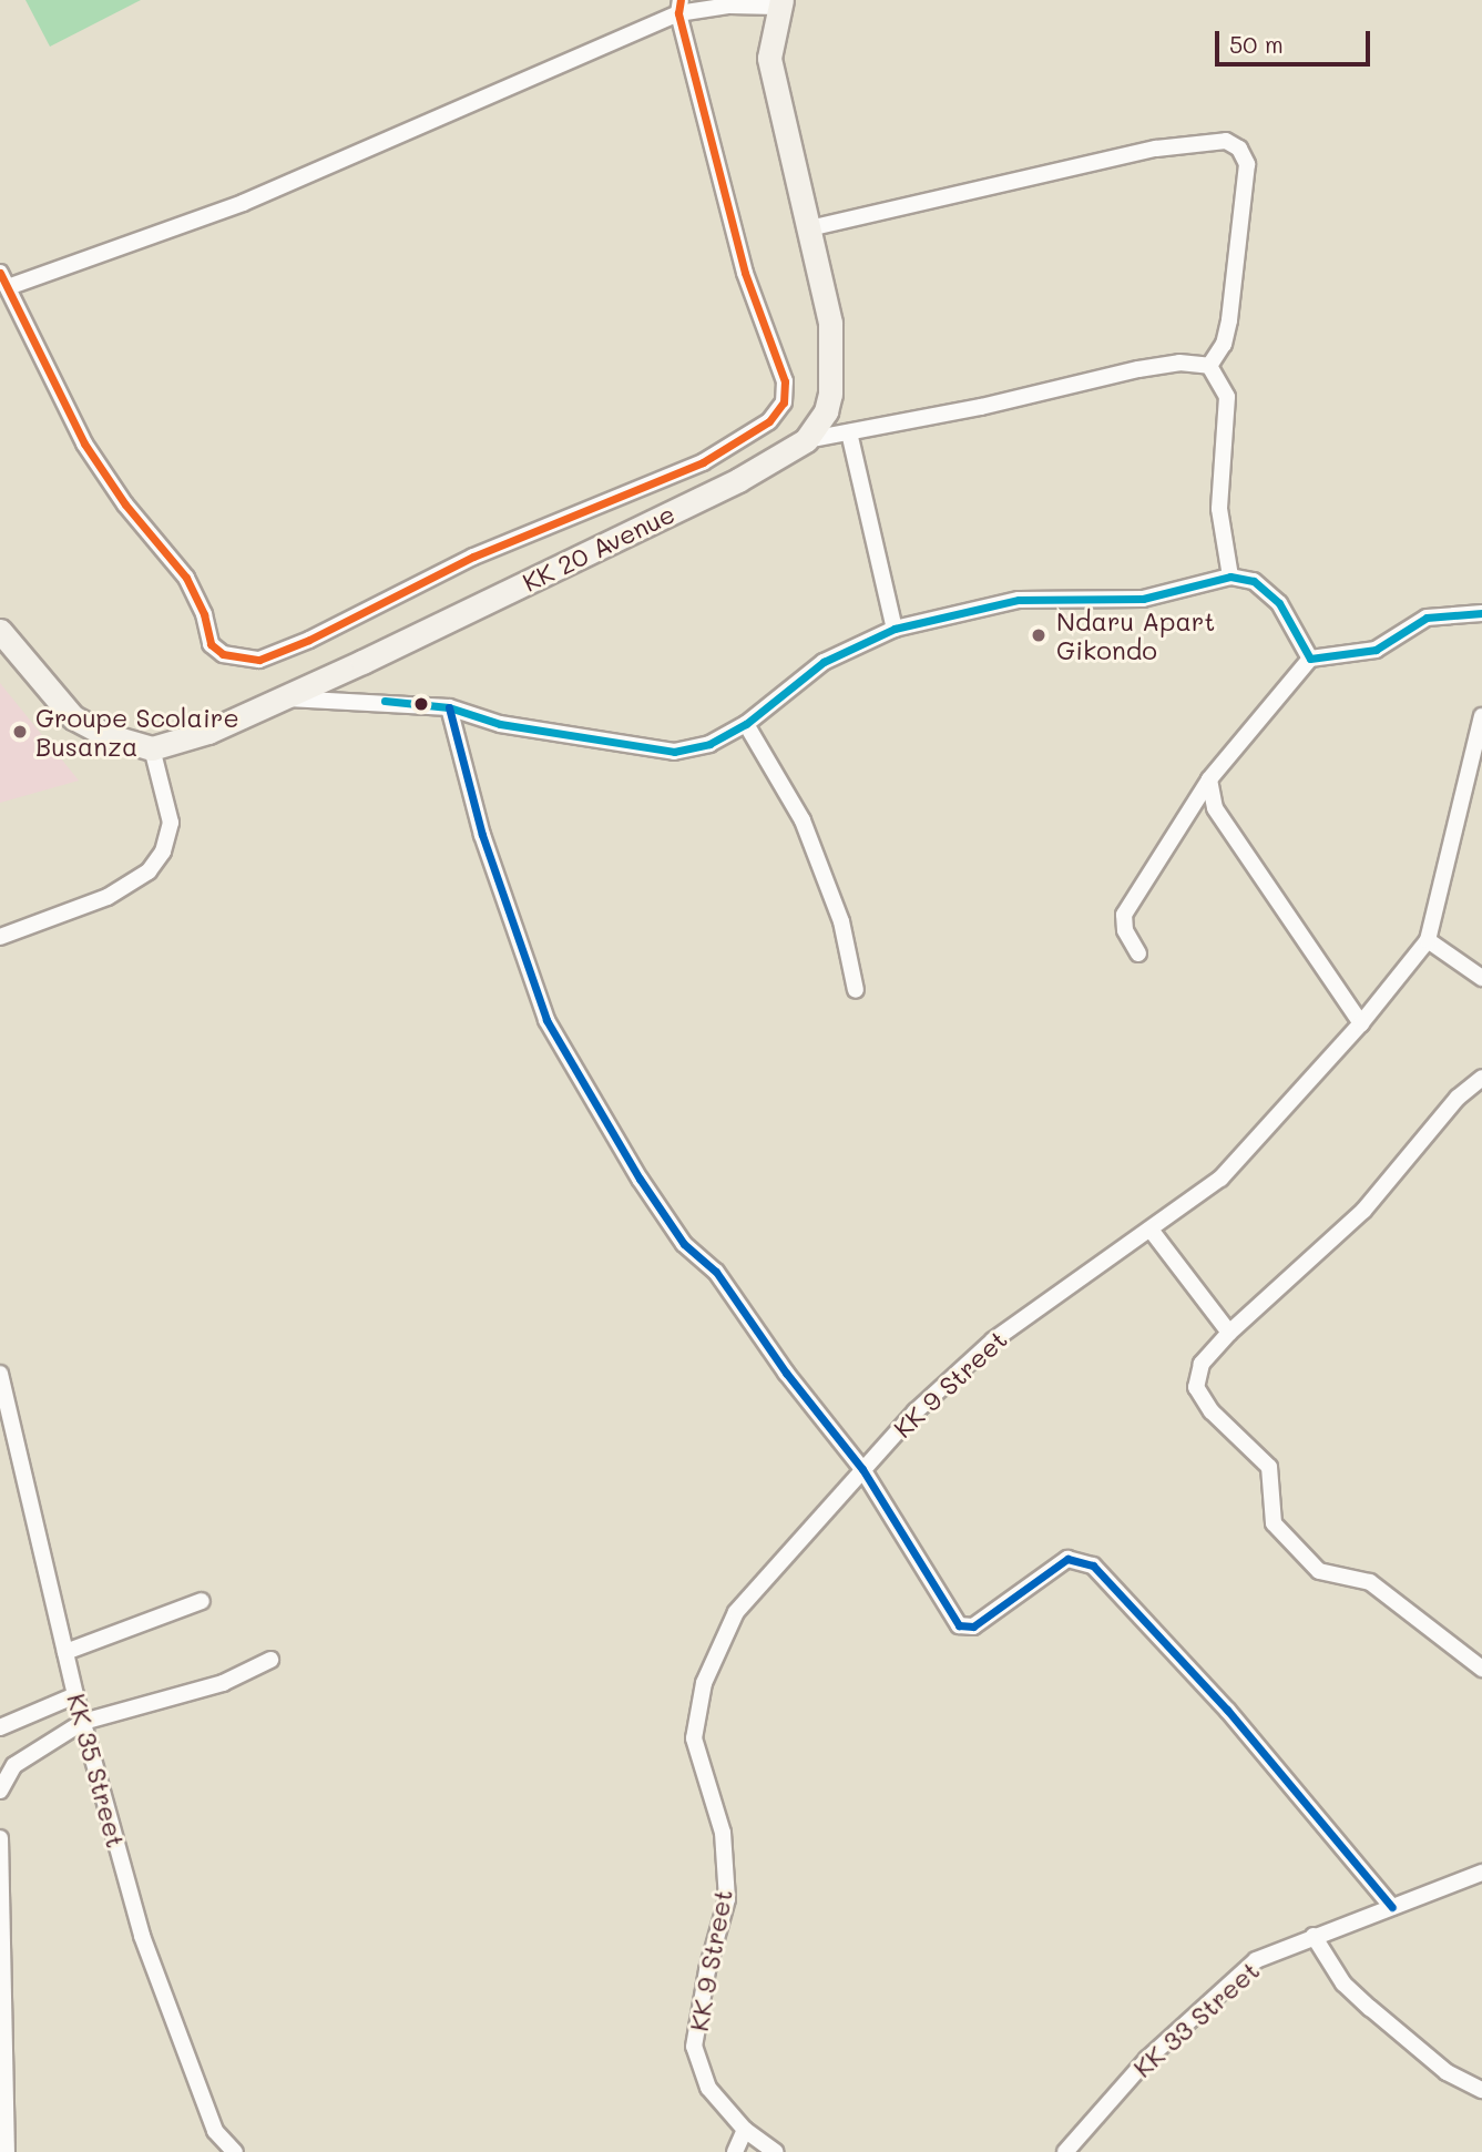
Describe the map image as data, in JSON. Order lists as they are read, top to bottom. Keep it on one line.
{"streets":{"main road":["KK 20 Avenue"],"street":["KK 9 Street","KK 35 Street","KK 33 Street"]},"places":["Ndaru Apart Gikondo","Groupe Scolaire Busanza"],"scale_bar":"50 m"}
